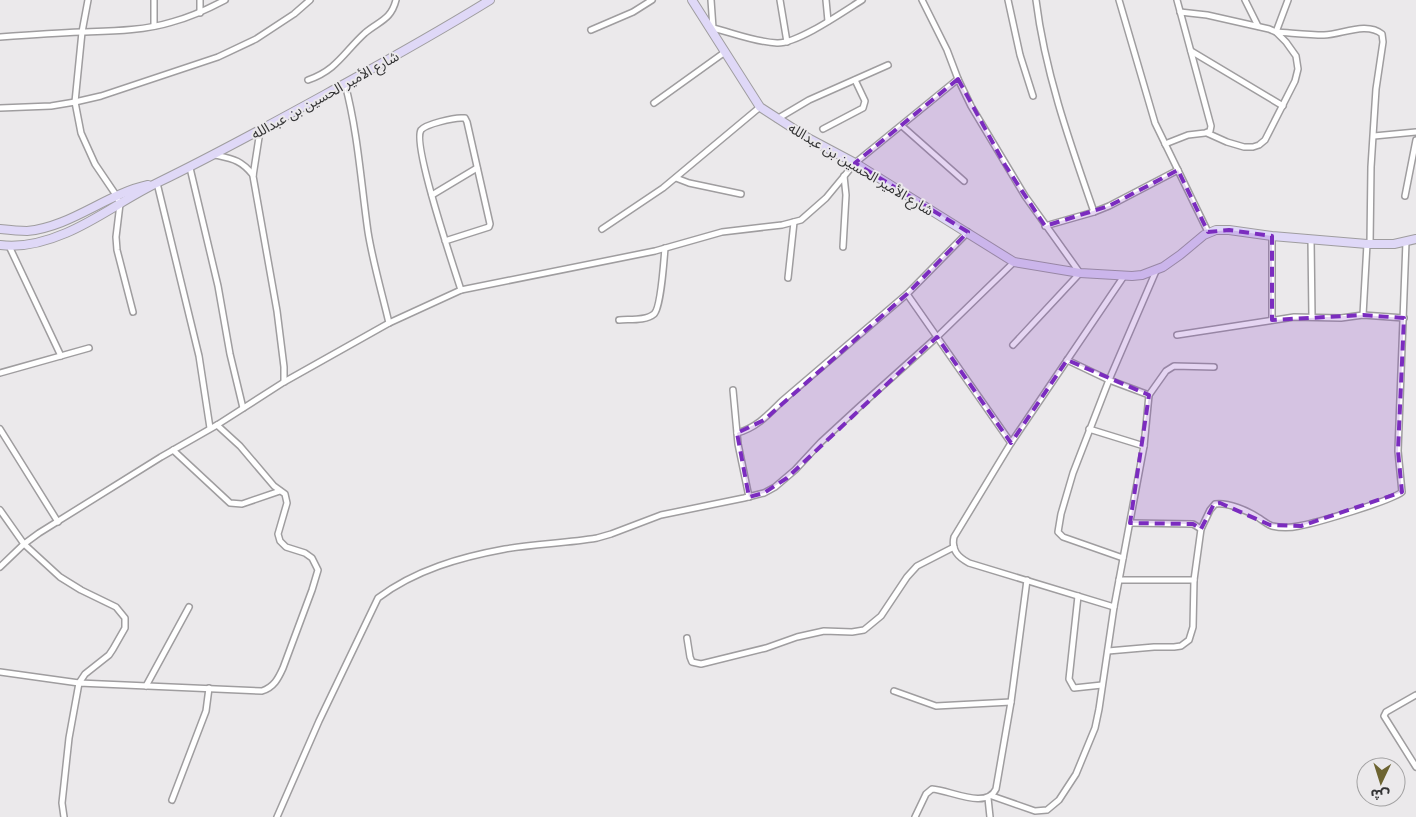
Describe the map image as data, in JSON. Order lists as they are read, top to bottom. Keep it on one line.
{"streets":{"street":["شارع الأمير الحسين بن عبدالله"]},"north":"bottom"}
